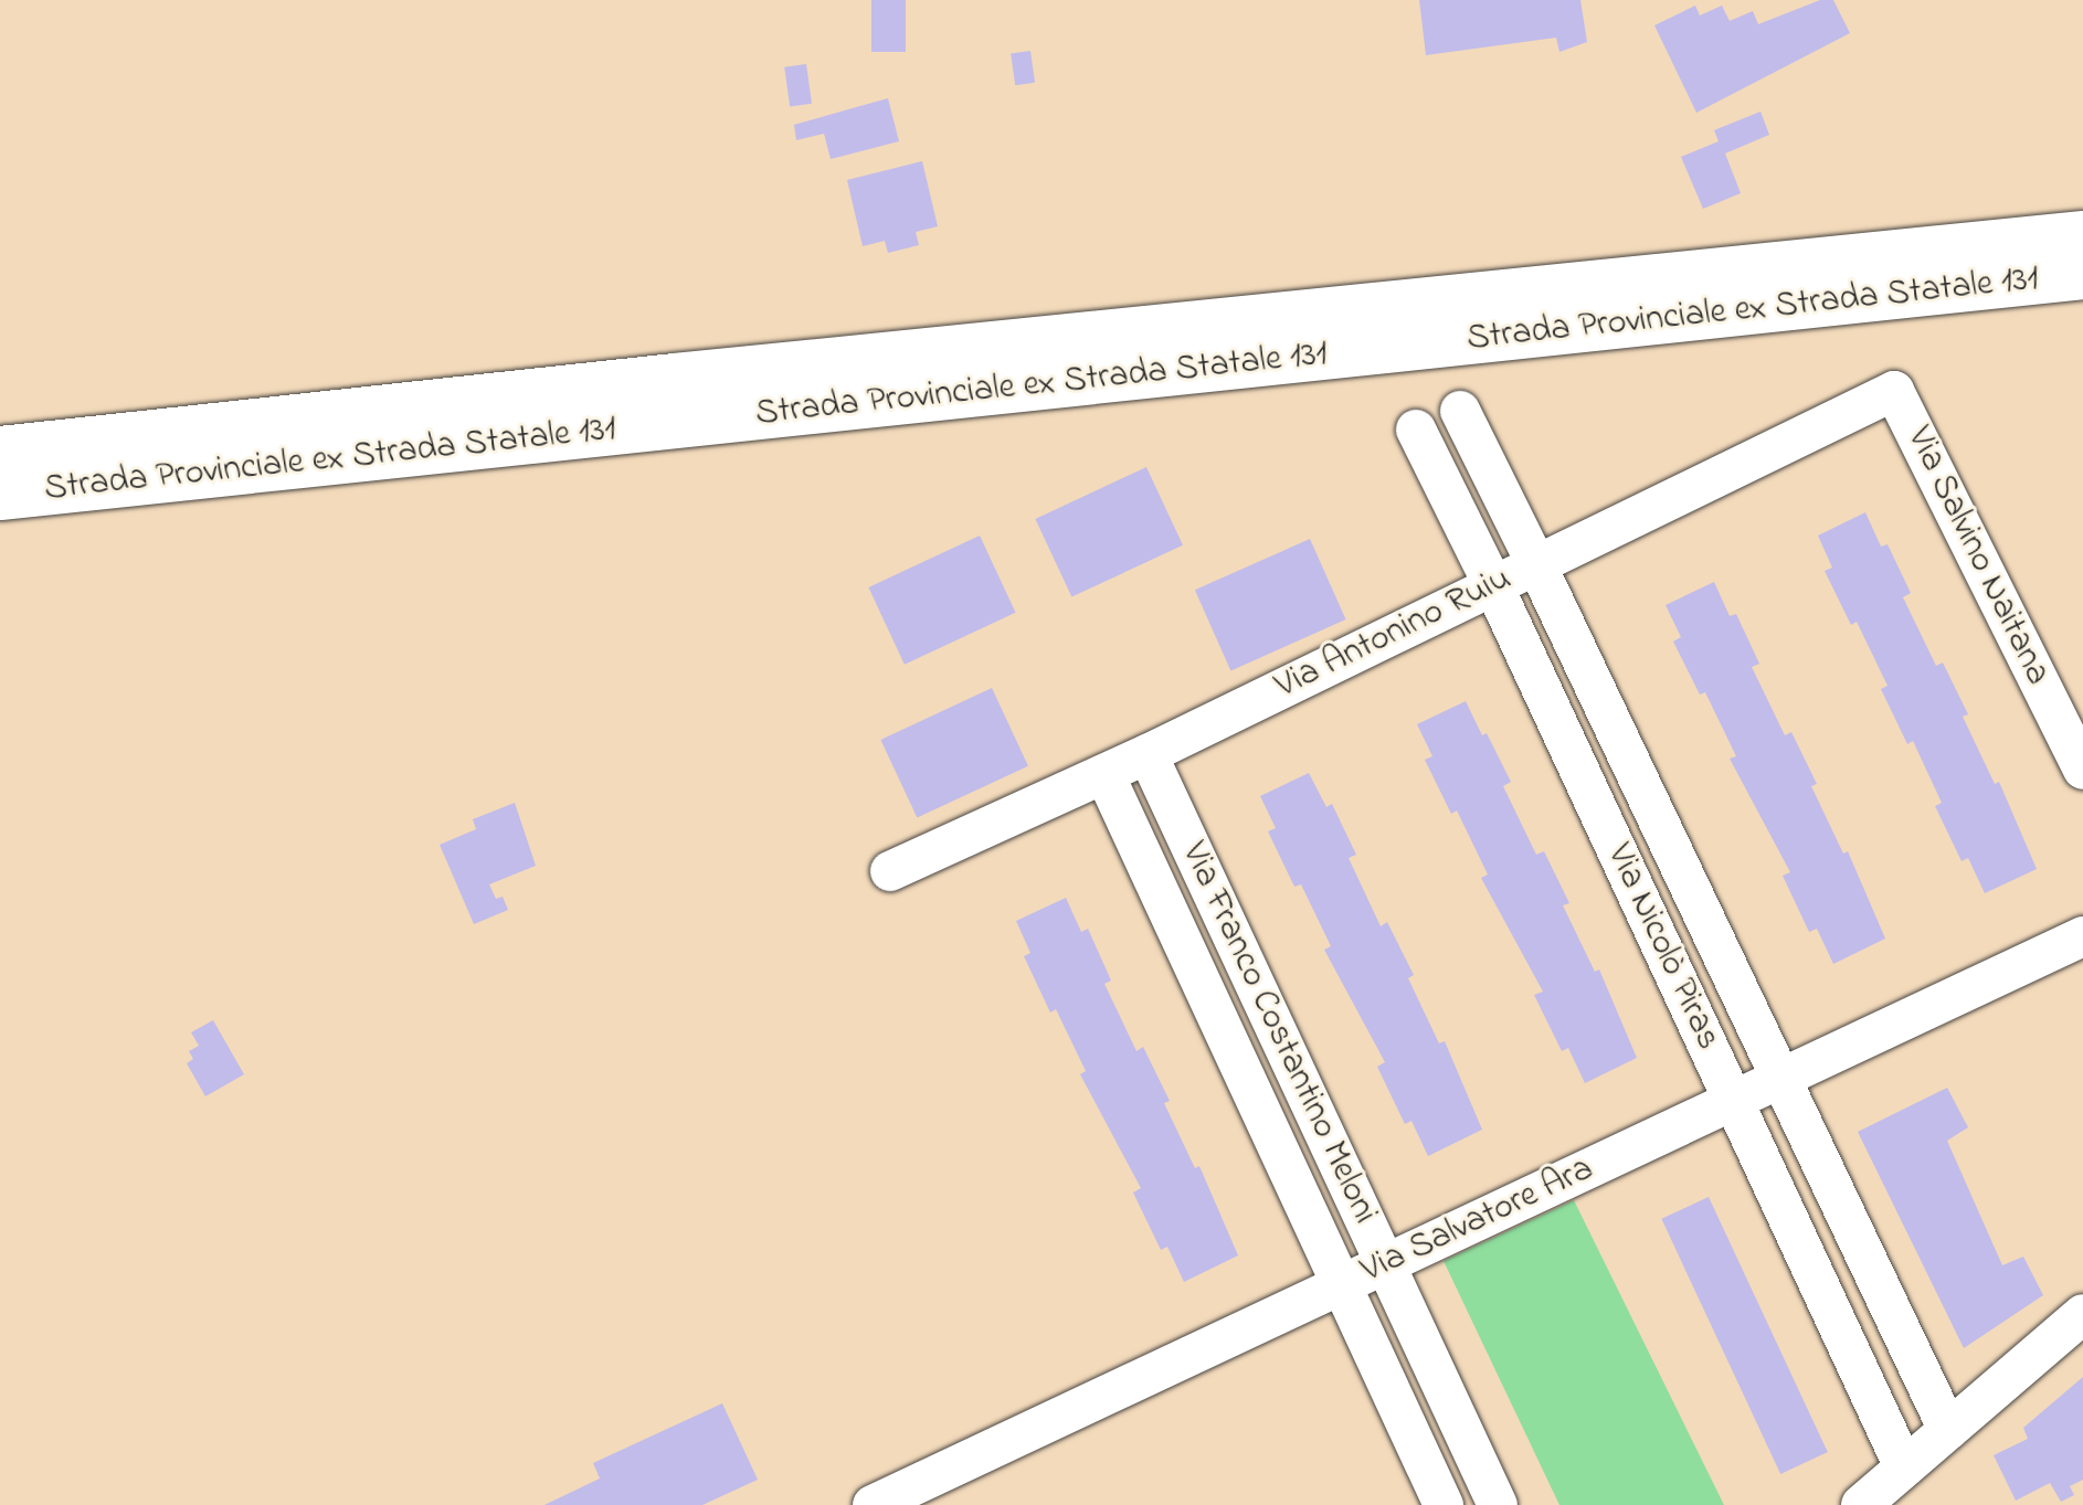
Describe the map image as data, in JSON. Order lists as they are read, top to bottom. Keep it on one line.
{"streets":{"main road":["Strada Provinciale ex Strada Statale 131"],"street":["Via Salvino Naitana","Via Antonino Ruiu","Via Nicolò Piras","Via Franco Costantino Meloni","Via Salvatore Ara"]},"crossings":[["Via Salvino Naitana","Via Antonino Ruiu"],["Via Antonino Ruiu","Via Nicolò Piras"],["Via Antonino Ruiu","Via Franco Costantino Meloni"],["Via Nicolò Piras","Via Salvatore Ara"],["Via Franco Costantino Meloni","Via Salvatore Ara"]]}
